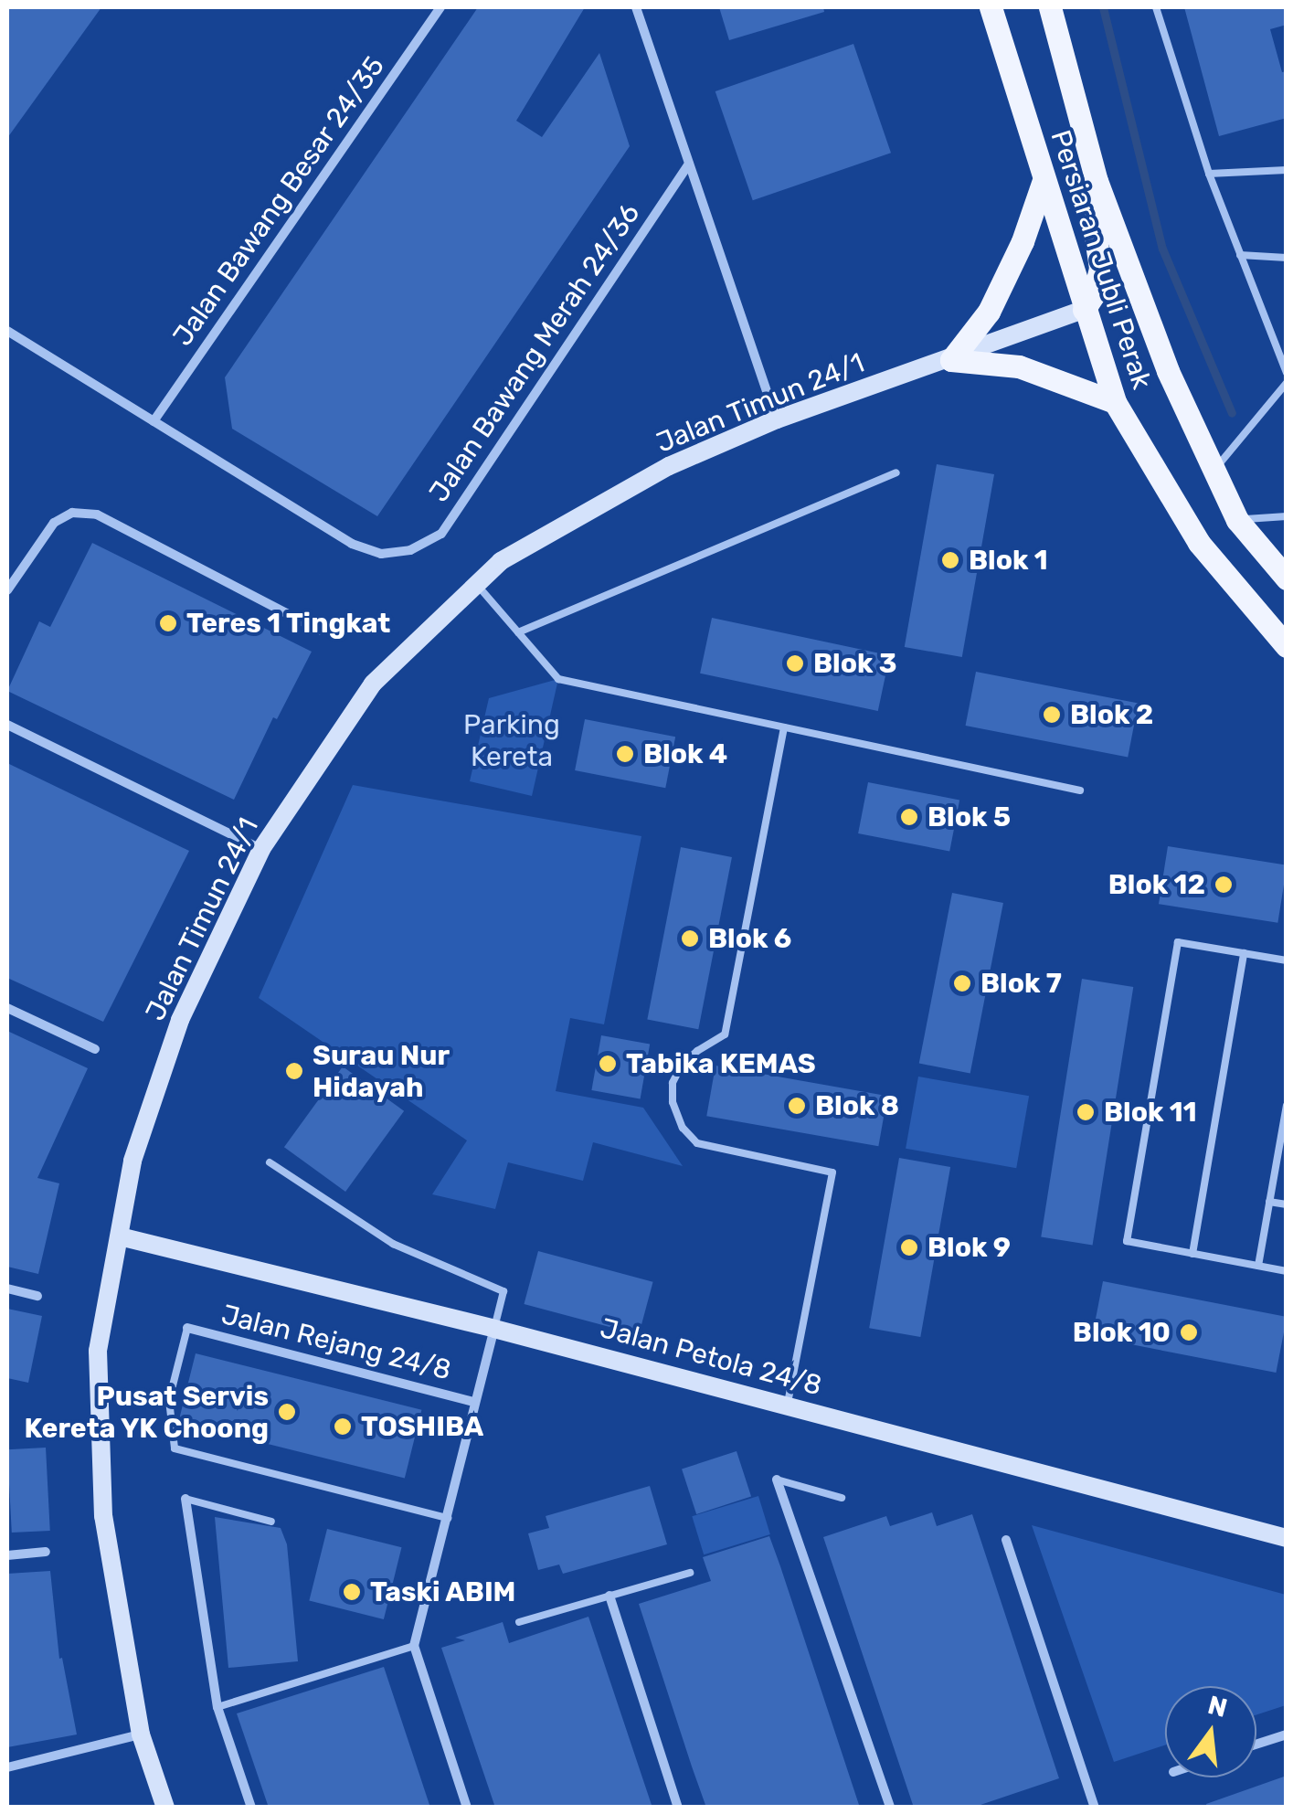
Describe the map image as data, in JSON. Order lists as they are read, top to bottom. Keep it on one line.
{"streets":{"main road":["Persiaran Jubli Perak"],"street":["Jalan Bawang Besar 24/35","Jalan Bawang Merah 24/36","Jalan Timun 24/1","Jalan Rejang 24/8","Jalan Petola 24/8"]},"crossings":[["Jalan Bawang Besar 24/35","Jalan Bawang Merah 24/36"],["Persiaran Jubli Perak","Jalan Timun 24/1"],["Jalan Timun 24/1","Jalan Petola 24/8"]],"parks":["Parking Kereta"],"places":["Blok 1","Teres 1 Tingkat","Blok 3","Blok 2","Blok 4","Blok 5","Blok 12","Blok 6","Blok 7","Tabika KEMAS","Surau Nur Hidayah","Blok 8","Blok 11","Blok 9","Blok 10","Pusat Servis Kereta YK Choong","TOSHIBA","Taski ABIM"],"north":"top"}
